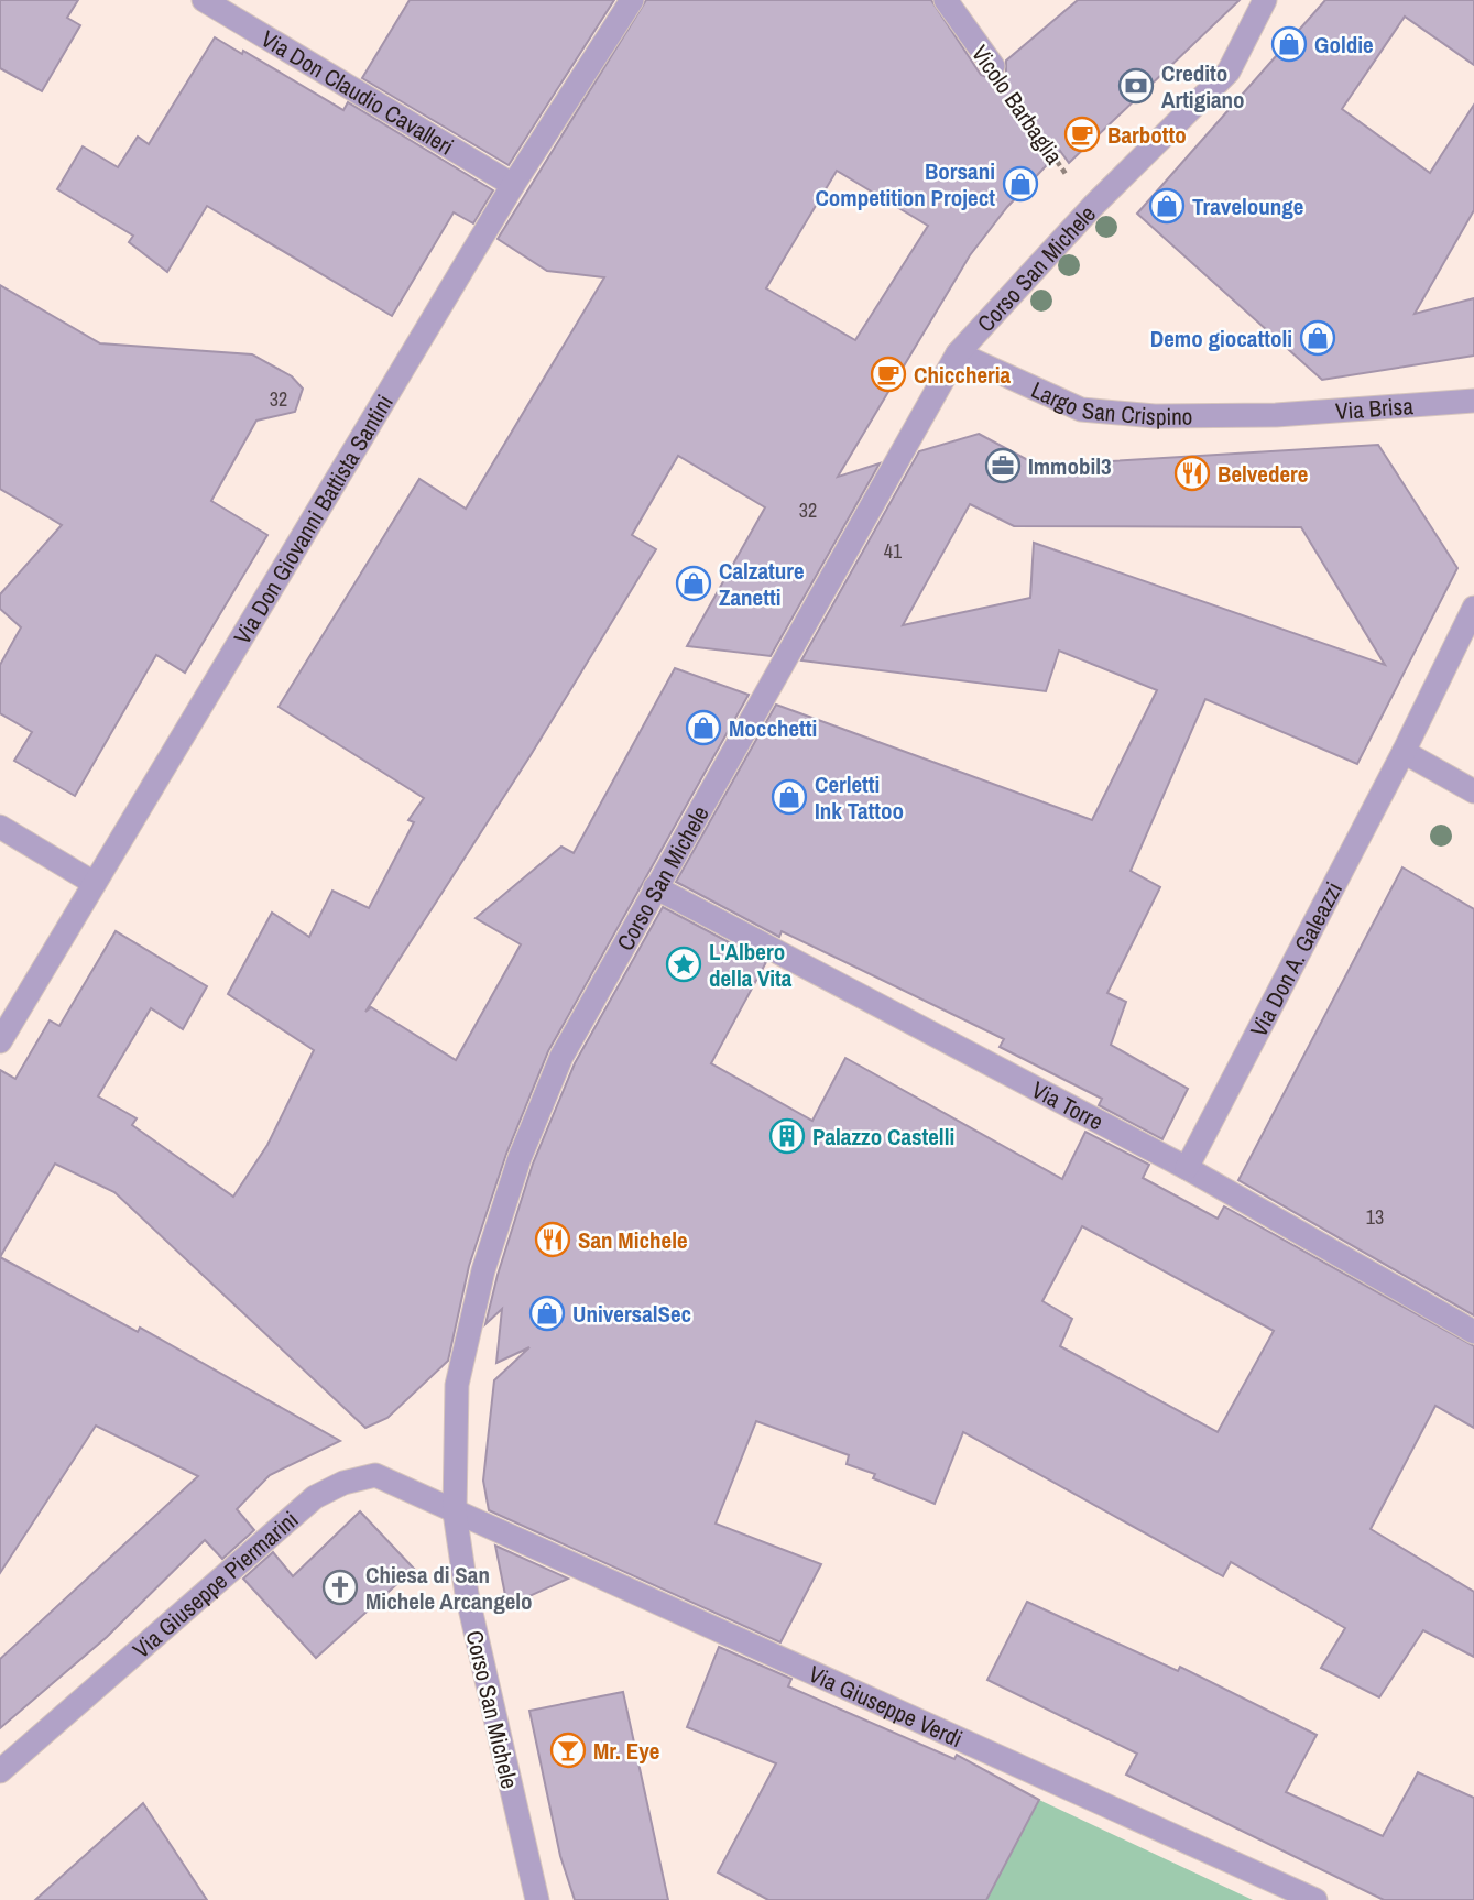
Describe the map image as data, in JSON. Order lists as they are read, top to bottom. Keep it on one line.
{"streets":{"street":["Via Don Claudio Cavalleri","Vicolo Barbaglia","Corso San Michele","Largo San Crispino","Via Brisa","Via Don Giovanni Battista Santini","Via Don A. Galeazzi","Via Torre","Via Giuseppe Piermarini","Via Giuseppe Verdi"]},"crossings":[["Via Don Claudio Cavalleri","Via Don Giovanni Battista Santini"],["Vicolo Barbaglia","Corso San Michele"],["Corso San Michele","Largo San Crispino"],["Corso San Michele","Via Torre"],["Corso San Michele","Via Giuseppe Piermarini"],["Corso San Michele","Via Giuseppe Verdi"],["Largo San Crispino","Via Brisa"],["Via Don A. Galeazzi","Via Torre"],["Via Giuseppe Piermarini","Via Giuseppe Verdi"]],"places":{"shop":["Goldie","Borsani Competition Project","Travelounge","Demo giocattoli","Calzature Zanetti","Mocchetti","Cerletti Ink Tattoo","UniversalSec"],"bank":["Credito Artigiano"],"cafe":["Barbotto","Chiccheria"],"office":["Immobil3"],"restaurant":["Belvedere","San Michele"],"place":["L'Albero della Vita"],"building":["Palazzo Castelli"],"church":["Chiesa di San Michele Arcangelo"],"bar":["Mr. Eye"]},"house_numbers":["32","32","41","13"]}
